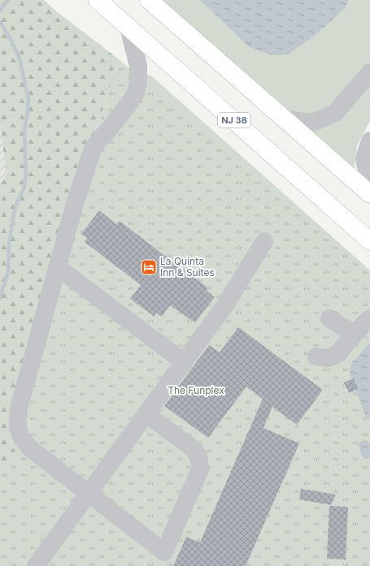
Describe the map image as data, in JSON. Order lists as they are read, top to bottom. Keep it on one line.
{"streets":{"highway":["NJ 38"]},"parks":["The Funplex"],"places":{"hotel":["La Quinta Inn & Suites"]}}
